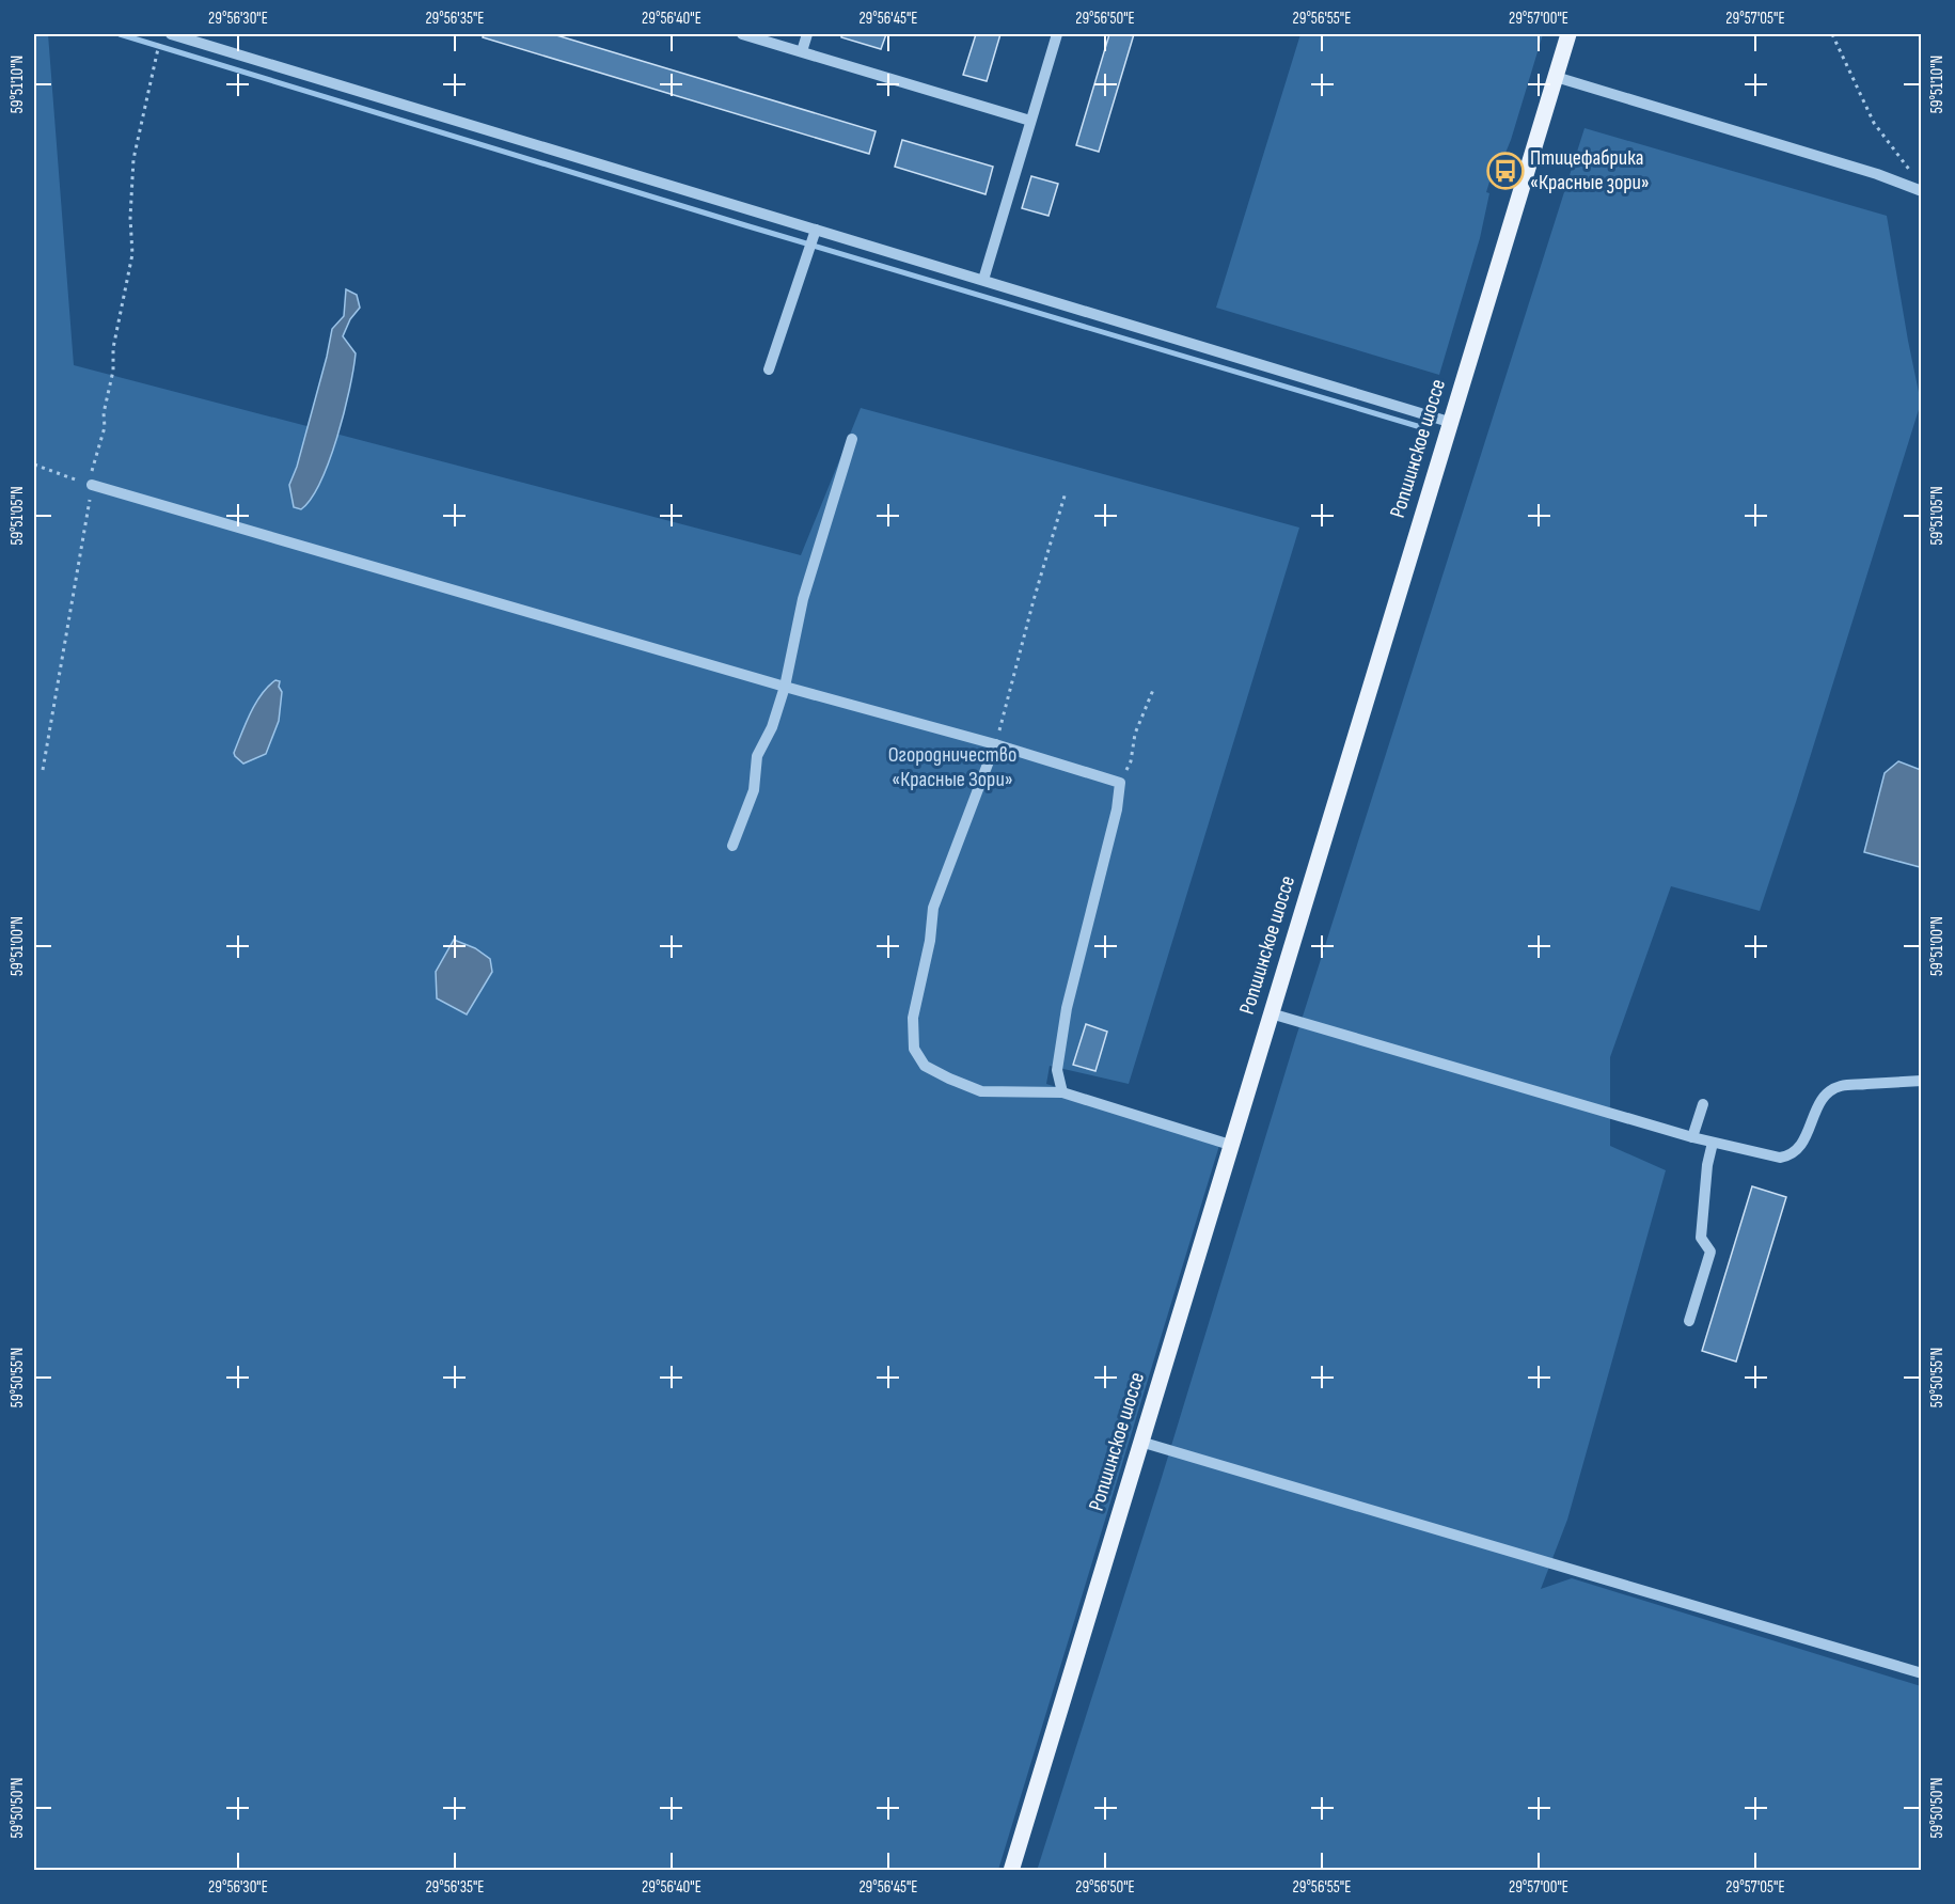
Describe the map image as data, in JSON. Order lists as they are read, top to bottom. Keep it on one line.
{"streets":{"main road":["Ропшинское шоссе"]},"parks":["Огородничество «Красные Зори»"],"places":{"bus stop":["Птицефабрика «Красные зори»"]},"coordinates":["29°56'30\"E","29°56'35\"E","29°56'40\"E","29°56'45\"E","29°56'50\"E","29°56'55\"E","29°57'00\"E","29°57'05\"E","59°51'10\"N","59°51'05\"N","59°51'00\"N","59°50'55\"N","59°50'50\"N"]}
